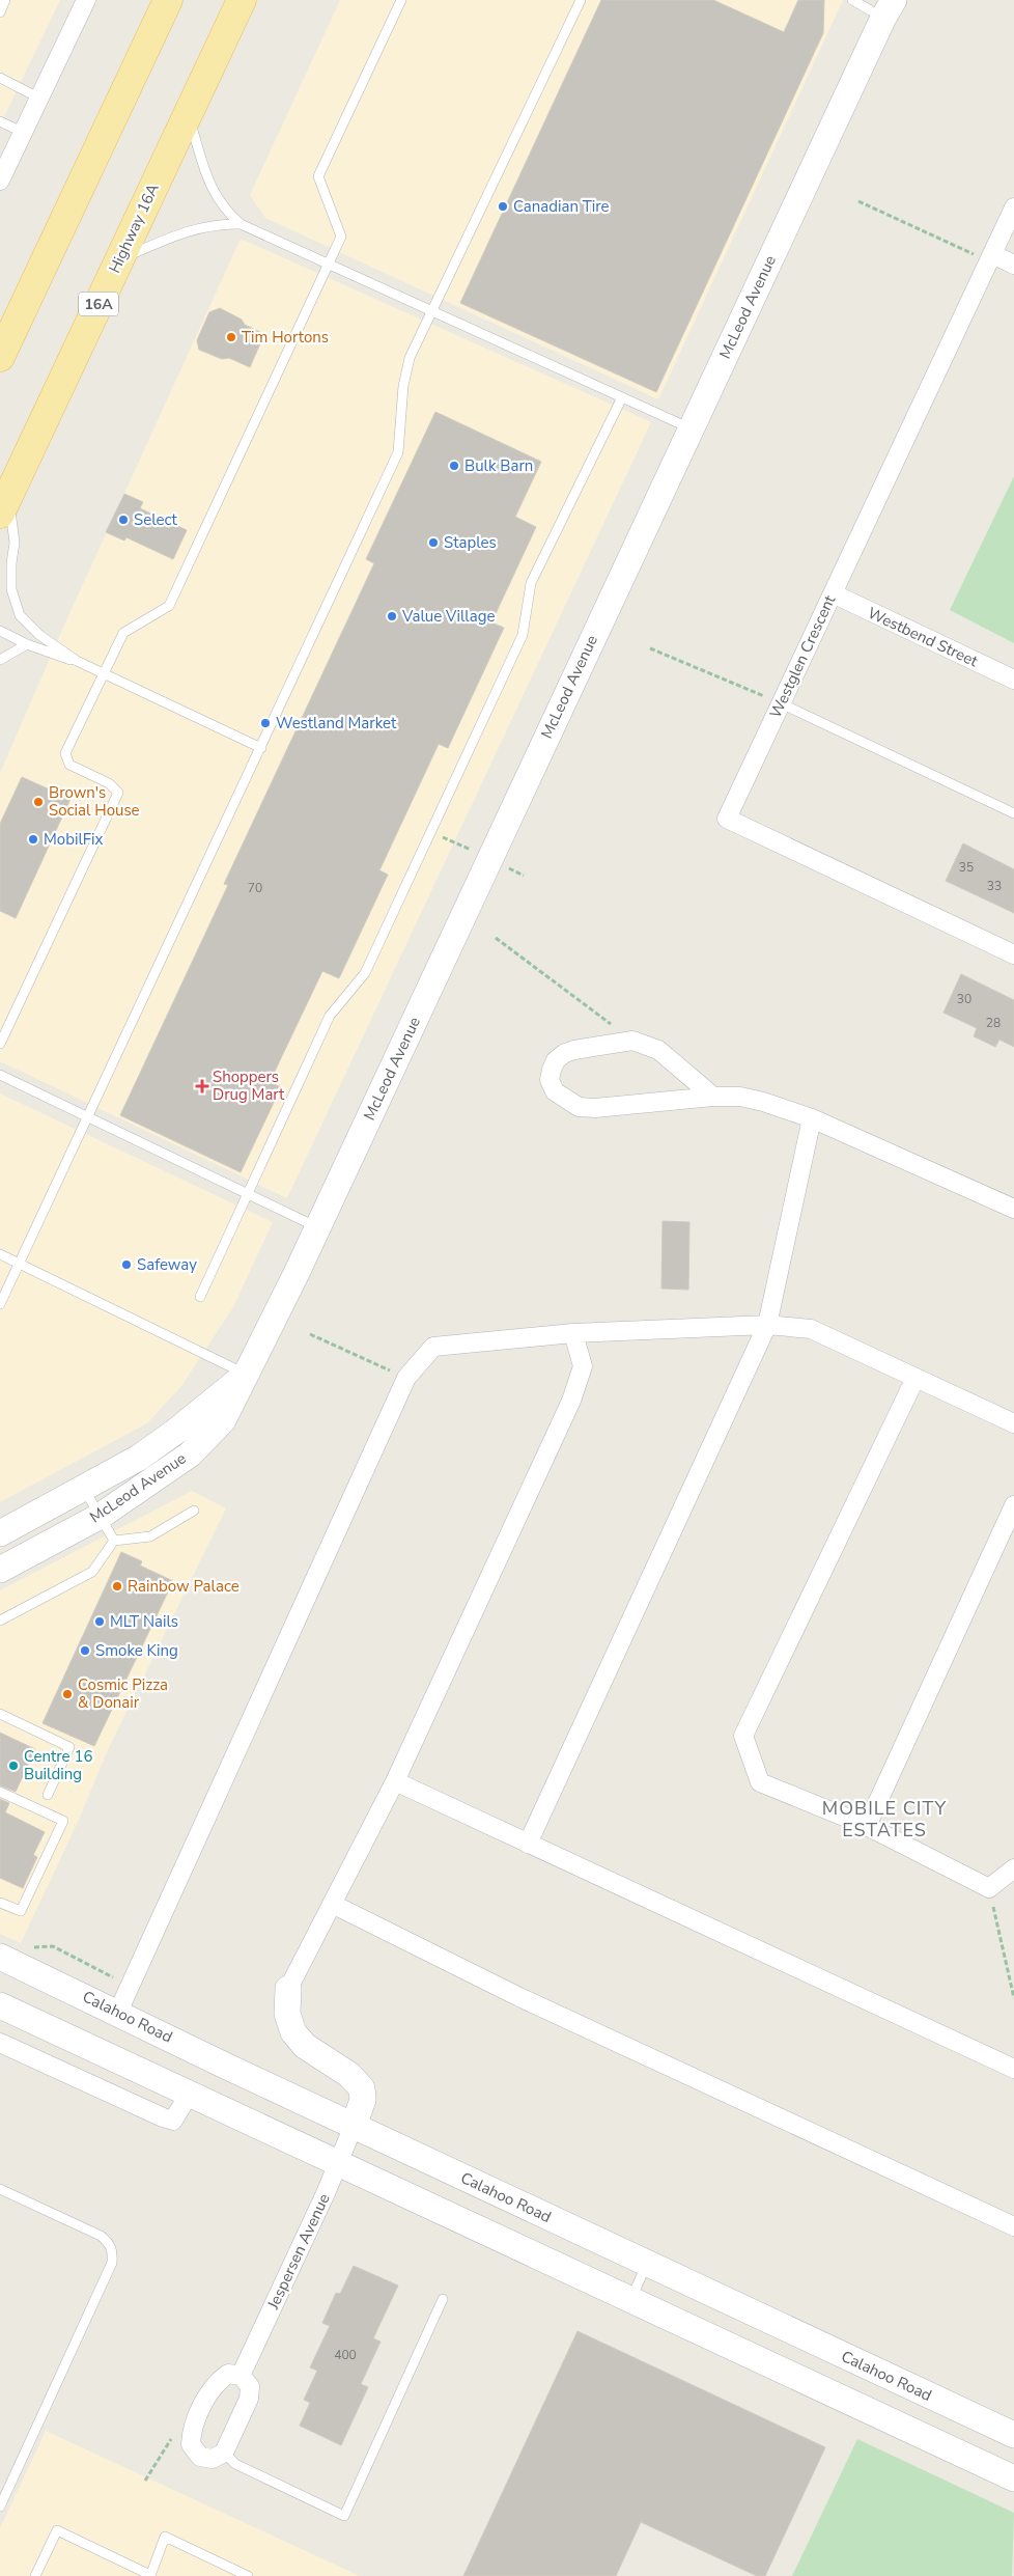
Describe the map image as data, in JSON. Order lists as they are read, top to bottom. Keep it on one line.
{"streets":{"main road":["Highway 16A","16A","McLeod Avenue","Calahoo Road"],"street":["Westbend Street","Westglen Crescent","Jespersen Avenue"]},"crossings":[["Westbend Street","Westglen Crescent"],["Calahoo Road","Jespersen Avenue"]],"districts":["MOBILE CITY ESTATES"],"places":{"other":["Canadian Tire","Tim Hortons","Bulk Barn","Select","Staples","Value Village","Westland Market","Brown's Social House","MobilFix","Safeway","Rainbow Palace","MLT Nails","Smoke King","Cosmic Pizza & Donair","Centre 16 Building"],"health":["Shoppers Drug Mart"]},"house_numbers":["35","33","70","30","28","400"]}
